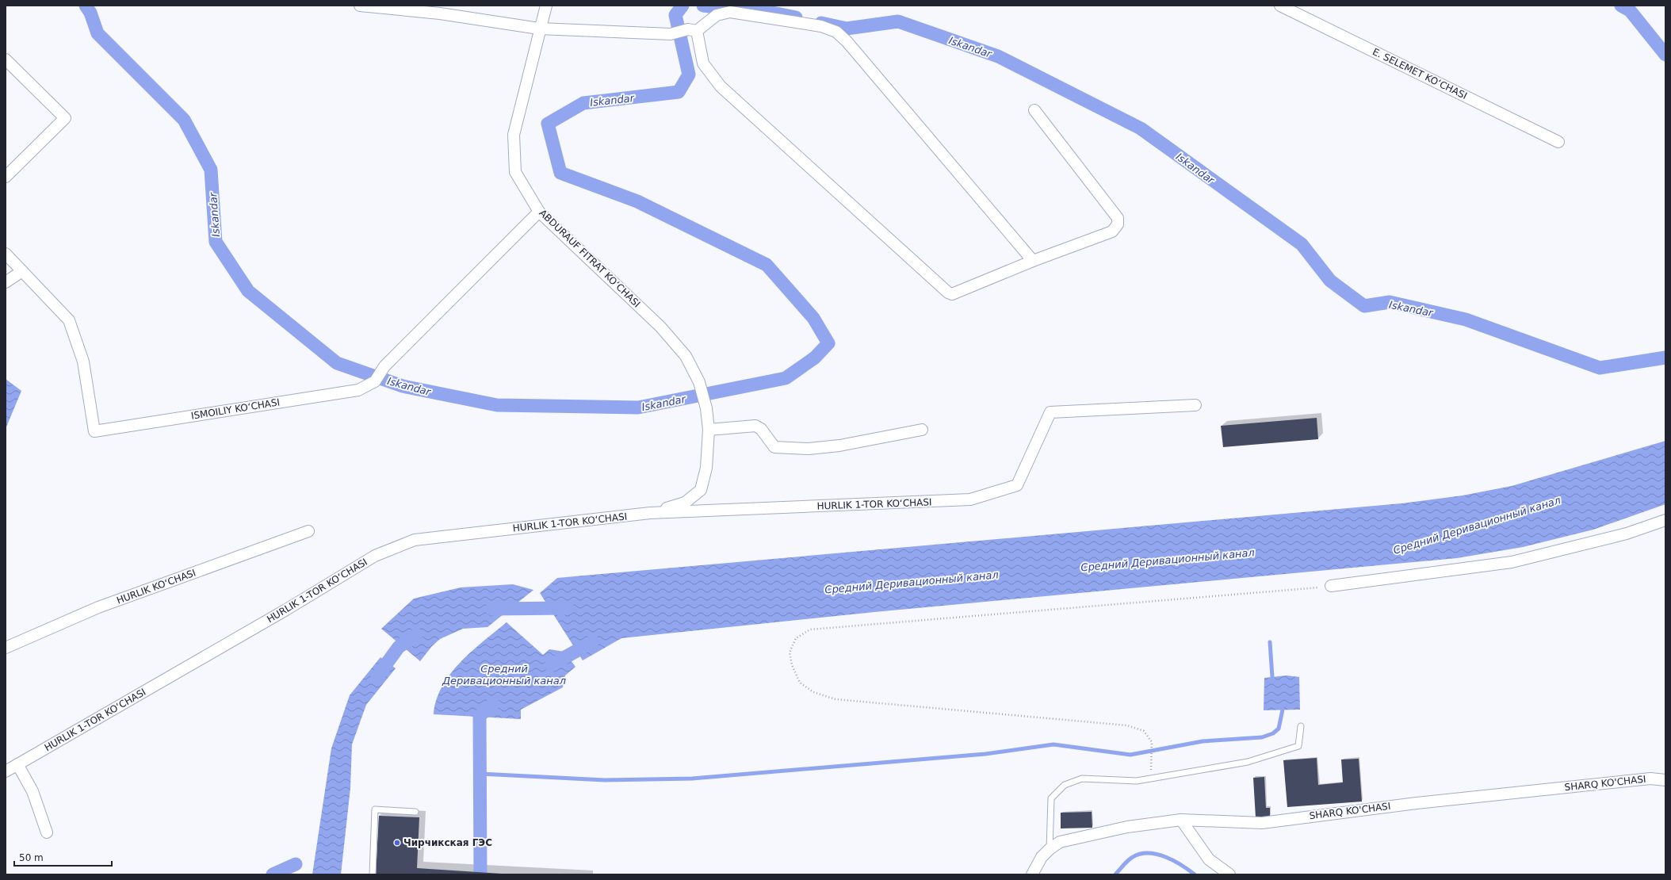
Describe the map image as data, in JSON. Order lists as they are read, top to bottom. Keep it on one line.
{"streets":{"street":["E. SELEMET KO‘CHASI","ABDURAUF FITRAT KO‘CHASI","ISMOILIY KO‘CHASI","HURLIK 1-TOR KO‘CHASI","HURLIK KO‘CHASI","SHARQ KO'CHASI"]},"crossings":[["ABDURAUF FITRAT KO‘CHASI","ISMOILIY KO‘CHASI"],["ABDURAUF FITRAT KO‘CHASI","HURLIK 1-TOR KO‘CHASI"]],"water":["Iskandar","Средний Деривационный канал"],"places":["Чирчикская ГЭС"],"scale_bar":"50 m"}
